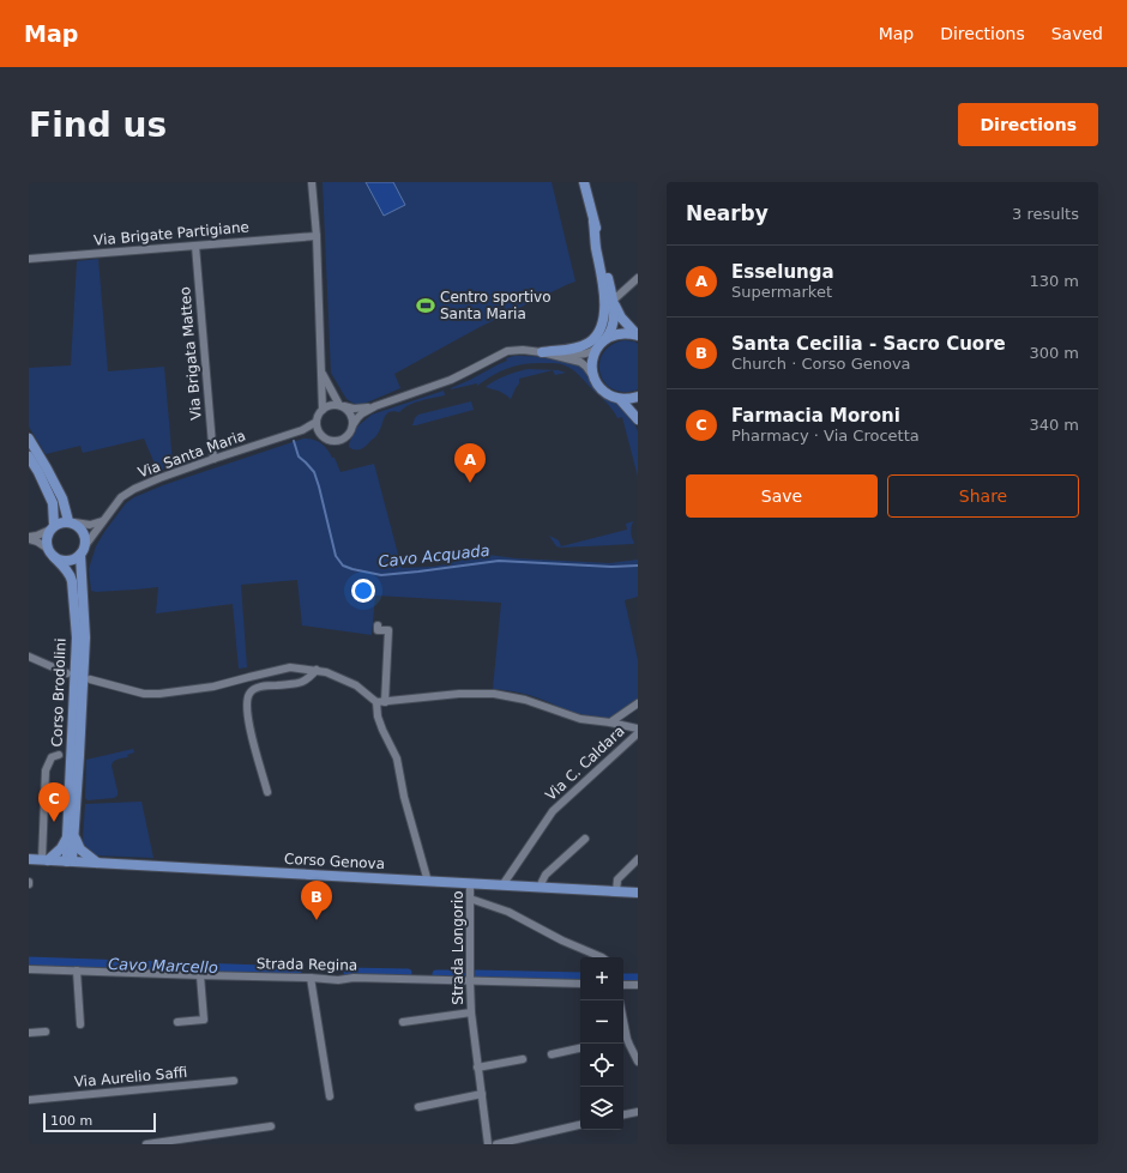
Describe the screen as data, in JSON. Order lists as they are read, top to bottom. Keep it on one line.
{"streets":{"main road":["Corso Brodolini","Corso Genova"],"street":["Via Brigate Partigiane","Via Brigata Matteo","Via Santa Maria","Via C. Caldara","Strada Longorio","Strada Regina","Via Aurelio Saffi"]},"crossings":[["Via Brigate Partigiane","Via Brigata Matteo"],["Via Brigata Matteo","Via Santa Maria"],["Via Santa Maria","Corso Brodolini"],["Corso Brodolini","Corso Genova"],["Via C. Caldara","Corso Genova"],["Corso Genova","Strada Longorio"],["Strada Longorio","Strada Regina"]],"water":["Cavo Acquada","Cavo Marcello"],"places":{"sports":["Centro sportivo Santa Maria"]},"scale_bar":"100 m","page":{"header":"Map","nav":["Map","Directions","Saved"],"buttons":["Directions",["Save","Share"]],"title":"Find us","heading":["Nearby","3 results"],"list":[{"mark":"A","name":"Esselunga","note":"Supermarket","value":"130 m"},{"mark":"B","name":"Santa Cecilia - Sacro Cuore","note":"Church · Corso Genova","value":"300 m"},{"mark":"C","name":"Farmacia Moroni","note":"Pharmacy · Via Crocetta","value":"340 m"}],"pins":["A","C","B"],"map_buttons":["+","−"],"scale":"100 m"}}
